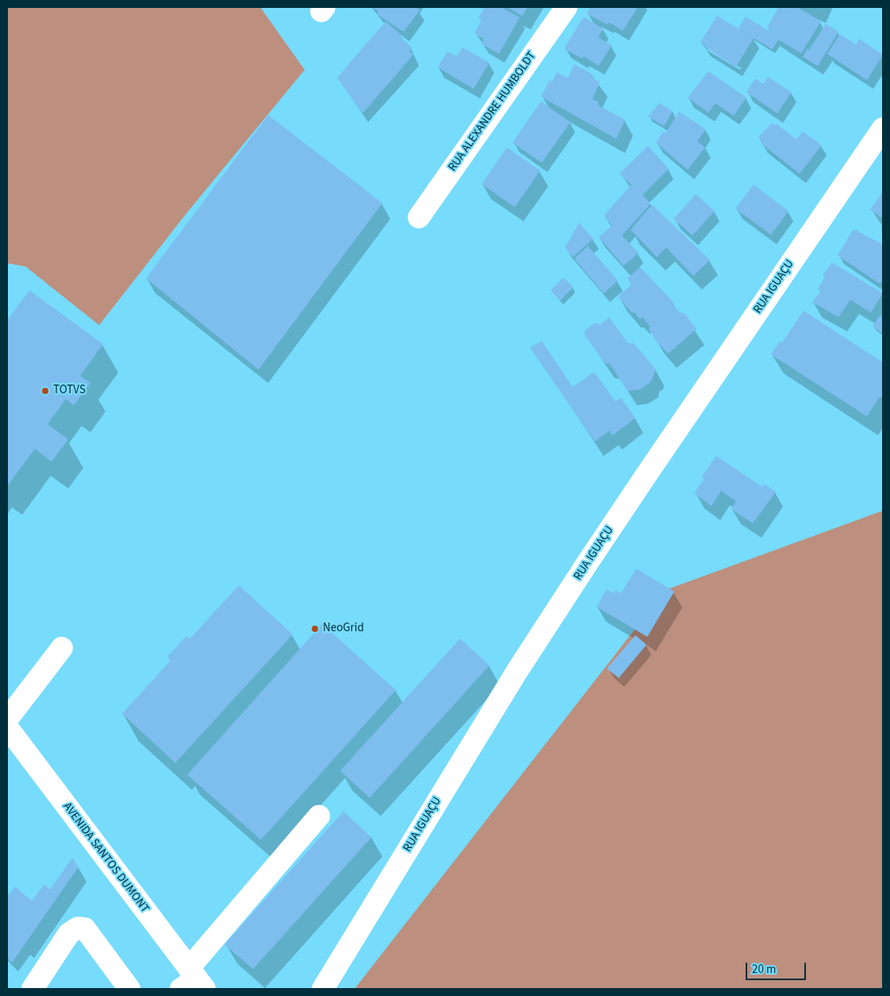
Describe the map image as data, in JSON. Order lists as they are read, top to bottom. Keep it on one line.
{"streets":{"street":["RUA ALEXANDRE HUMBOLDT","RUA IGUAÇU","AVENIDA SANTOS DUMONT"]},"places":["TOTVS","NeoGrid"],"scale_bar":"20 m"}
